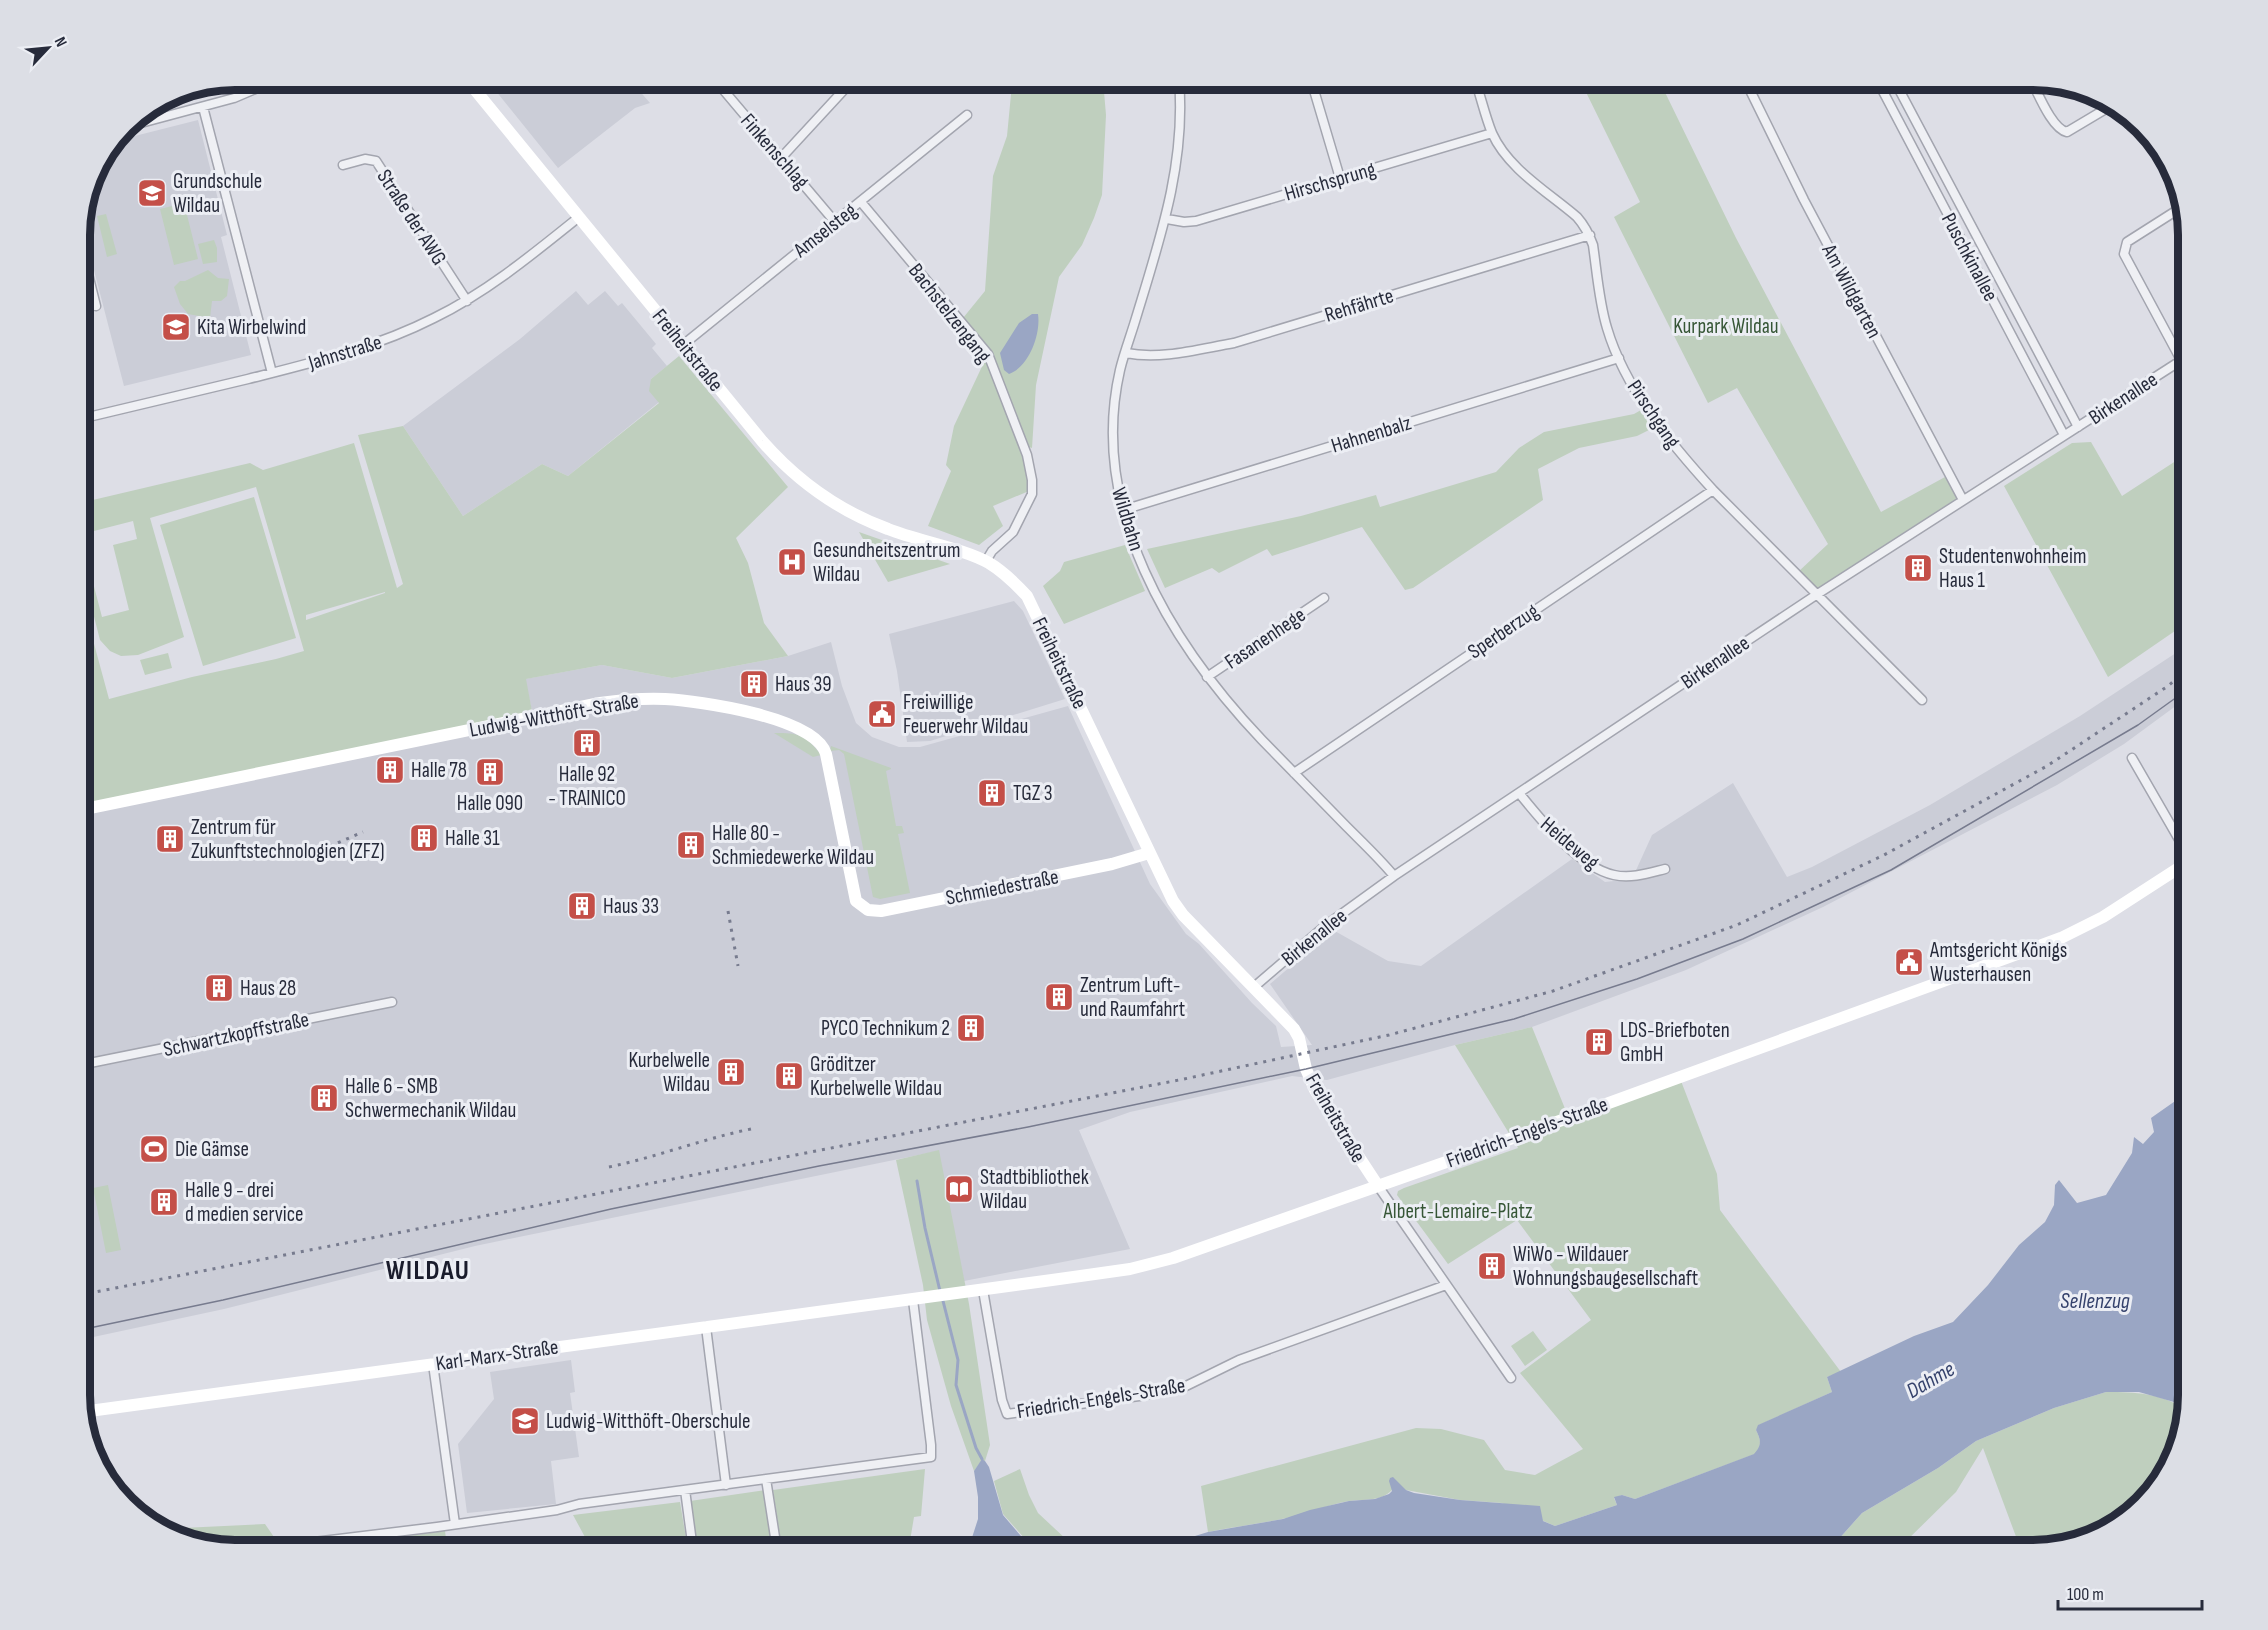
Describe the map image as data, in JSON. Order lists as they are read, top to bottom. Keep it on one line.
{"streets":{"street":["Finkenschlag","Hirschsprung","Straße der AWG","Amselsteg","Puschkinallee","Am Wildgarten","Rehfährte","Bachstelzengang","Freiheitstraße","Jahnstraße","Birkenallee","Pirschgang","Hahnenbalz","Wildbahn","Sperberzug","Fasanenhege","Ludwig-Witthöft-Straße","Heideweg","Schmiedestraße","Schwartzkopffstraße","Friedrich-Engels-Straße","Karl-Marx-Straße"]},"crossings":[["Finkenschlag","Amselsteg"],["Hirschsprung","Wildbahn"],["Straße der AWG","Jahnstraße"],["Amselsteg","Bachstelzengang"],["Amselsteg","Freiheitstraße"],["Puschkinallee","Birkenallee"],["Am Wildgarten","Birkenallee"],["Rehfährte","Pirschgang"],["Rehfährte","Wildbahn"],["Bachstelzengang","Freiheitstraße"],["Freiheitstraße","Jahnstraße"],["Freiheitstraße","Birkenallee"],["Freiheitstraße","Schmiedestraße"],["Freiheitstraße","Friedrich-Engels-Straße"],["Birkenallee","Pirschgang"],["Birkenallee","Wildbahn"],["Birkenallee","Heideweg"],["Pirschgang","Hahnenbalz"],["Pirschgang","Sperberzug"],["Hahnenbalz","Wildbahn"],["Wildbahn","Sperberzug"],["Wildbahn","Fasanenhege"],["Ludwig-Witthöft-Straße","Schmiedestraße"],["Friedrich-Engels-Straße","Karl-Marx-Straße"]],"districts":["WILDAU"],"water":["Sellenzug","Dahme"],"parks":["Kurpark Wildau","Albert-Lemaire-Platz"],"places":{"school or university":["Grundschule Wildau","Kita Wirbelwind","Ludwig-Witthöft-Oberschule"],"hospital":["Gesundheitszentrum Wildau"],"building":["Studentenwohnheim Haus 1","Haus 39","Halle 92 - TRAINICO","Halle 78","Halle 090","TGZ 3","Halle 31","Zentrum für Zukunftstechnologien (ZFZ)","Halle 80 - Schmiedewerke Wildau","Haus 33","Haus 28","Zentrum Luft- und Raumfahrt","PYCO Technikum 2","LDS-Briefboten GmbH","Kurbelwelle Wildau","Gröditzer Kurbelwelle Wildau","Halle 6 - SMB Schwermechanik Wildau","Halle 9 - drei d medien service","WiWo - Wildauer Wohnungsbaugesellschaft"],"public building":["Freiwillige Feuerwehr Wildau","Amtsgericht Königs Wusterhausen"],"sports":["Die Gämse"],"library":["Stadtbibliothek Wildau"]},"scale_bar":"100 m","north":"top right"}
